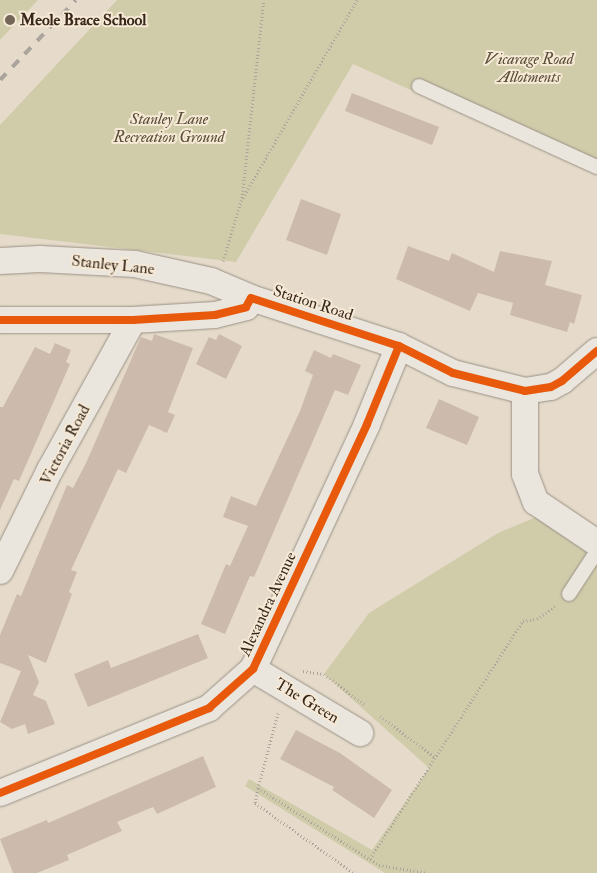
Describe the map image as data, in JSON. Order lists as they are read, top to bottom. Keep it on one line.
{"streets":{"street":["Stanley Lane","Station Road","Victoria Road","Alexandra Avenue","The Green"]},"crossings":[["Stanley Lane","Station Road"],["Station Road","Victoria Road"],["Station Road","Alexandra Avenue"],["Alexandra Avenue","The Green"]],"parks":["Vicarage Road Allotments","Stanley Lane Recreation Ground"],"places":["Meole Brace School"]}
